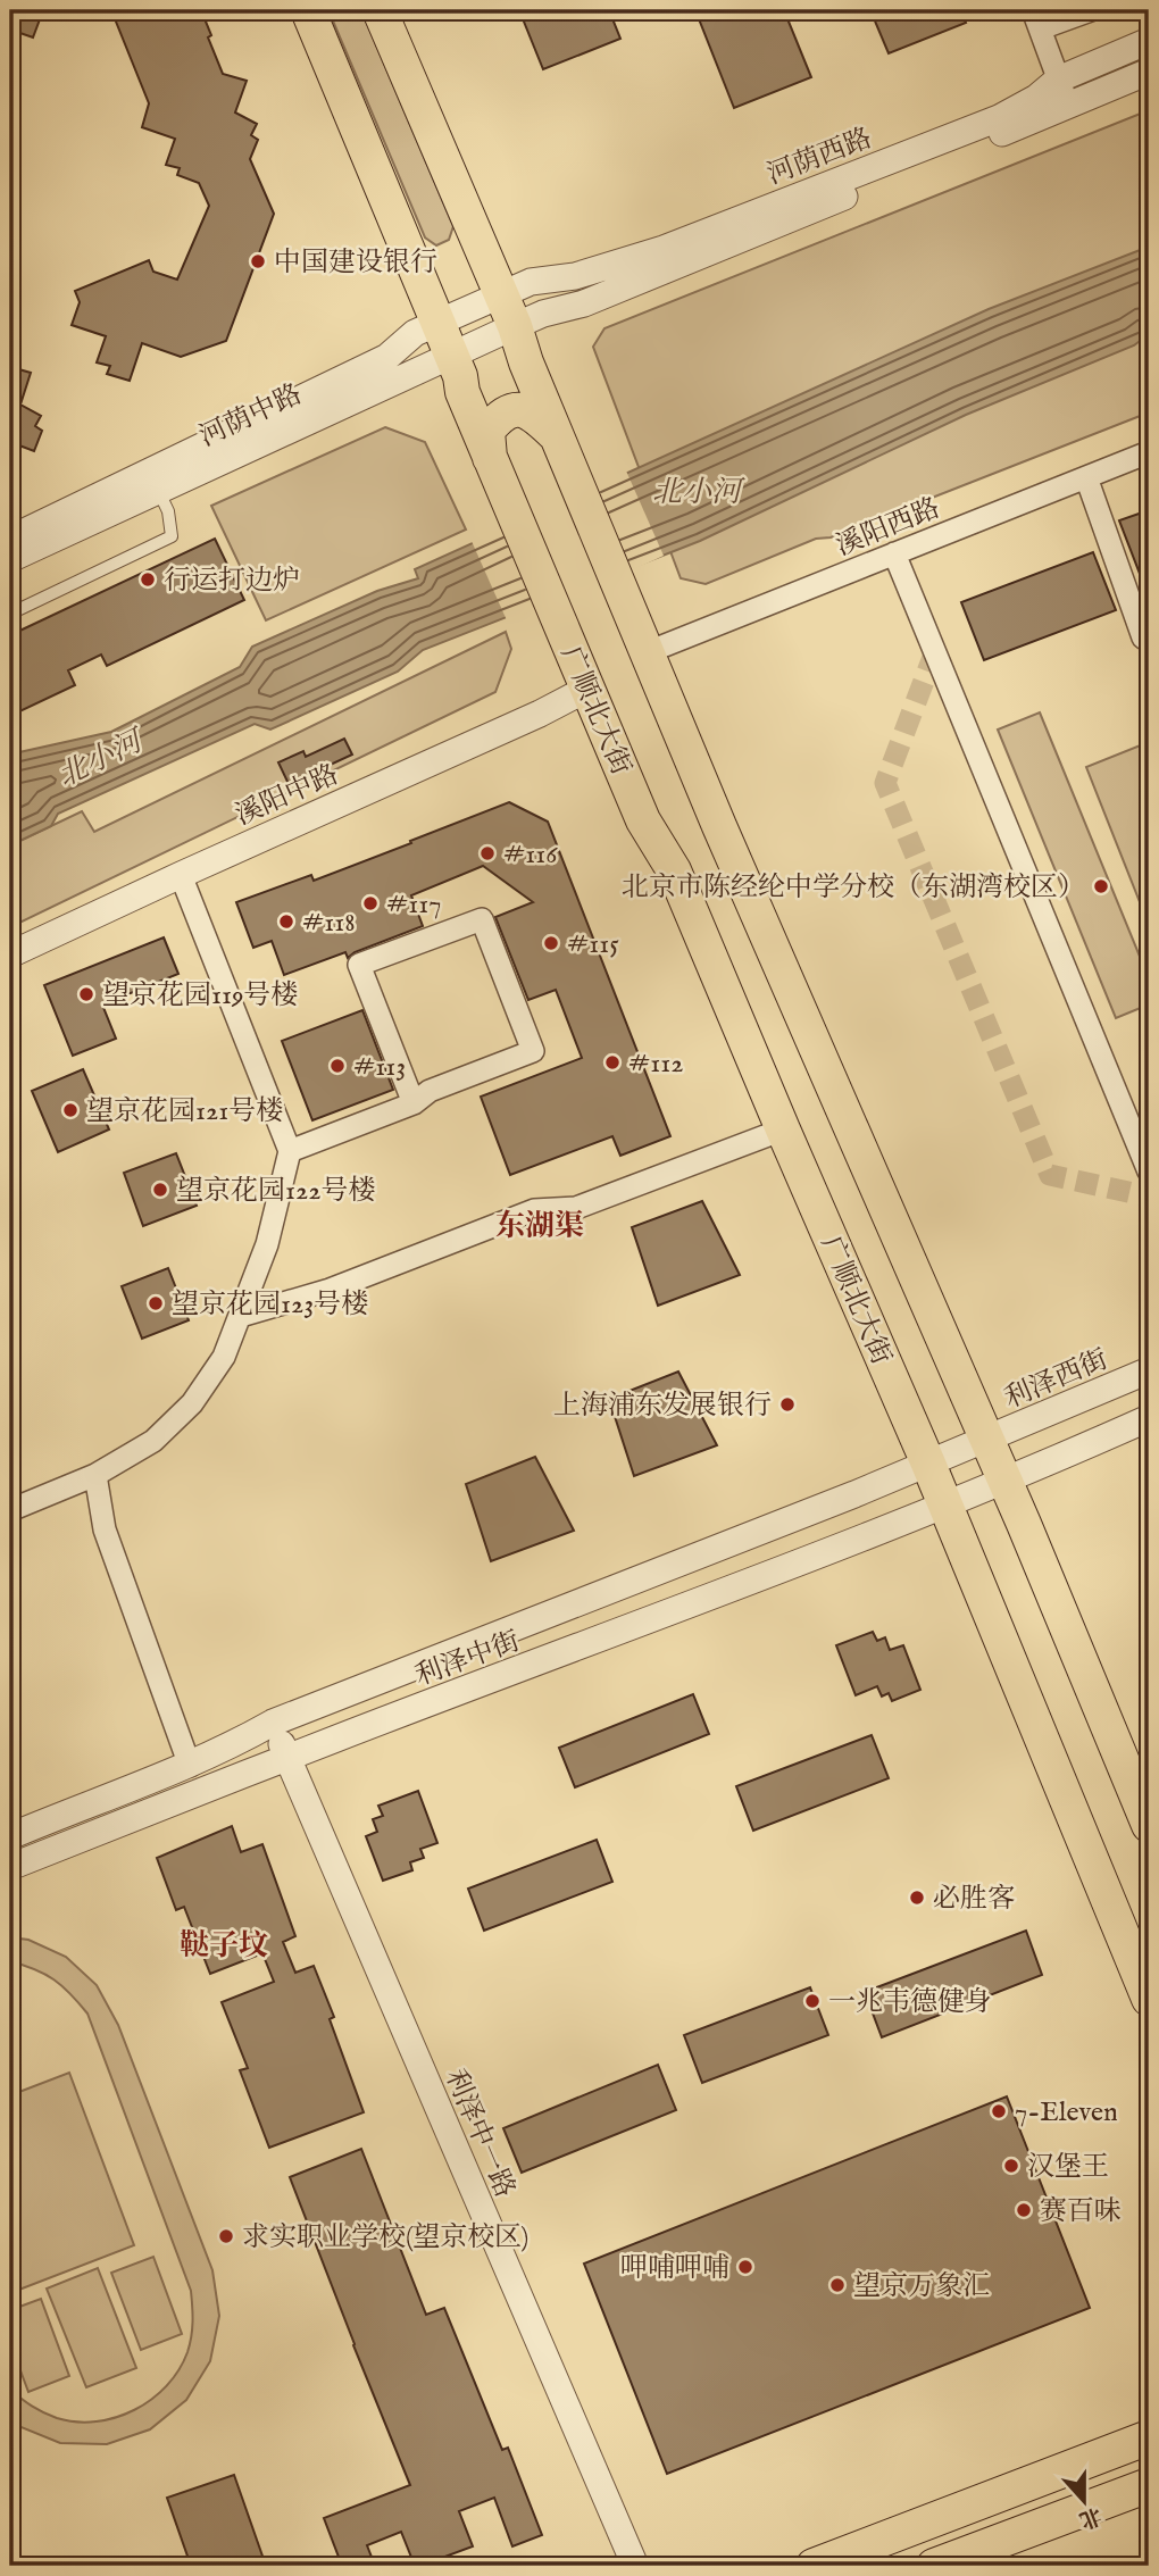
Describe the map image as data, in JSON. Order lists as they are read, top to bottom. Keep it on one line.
{"streets":{"main road":["广顺北大街"],"street":["河荫西路","河荫中路","溪阳西路","溪阳中路","利泽西街","利泽中街","利泽中一路"]},"crossings":[["河荫西路","河荫中路"],["广顺北大街","溪阳中路"],["广顺北大街","利泽西街"],["广顺北大街","利泽中街"],["利泽西街","利泽中街"],["利泽中街","利泽中一路"]],"districts":["东湖渠","鞑子坟"],"water":["北小河"],"places":["中国建设银行","行运打边炉","#116","北京市陈经纶中学分校（东湖湾校区）","#117","#118","#115","望京花园119号楼","#112","#113","望京花园121号楼","望京花园122号楼","望京花园123号楼","上海浦东发展银行","必胜客","一兆韦德健身","7-Eleven","汉堡王","赛百味","求实职业学校(望京校区)","呷哺呷哺","望京万象汇"],"north":"bottom"}
